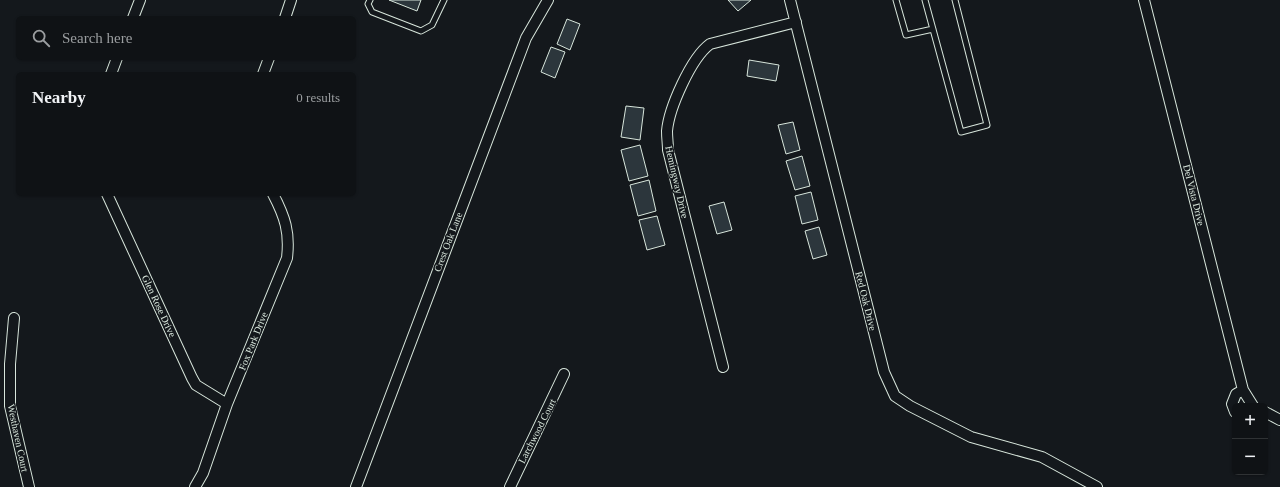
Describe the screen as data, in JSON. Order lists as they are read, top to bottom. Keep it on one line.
{"streets":{"street":["Hemingway Drive","Del Vista Drive","Crest Oak Lane","Red Oak Drive","Glen Rose Drive","Fox Park Drive","Larchwood Court","Westhaven Court"]},"crossings":[["Hemingway Drive","Red Oak Drive"],["Glen Rose Drive","Fox Park Drive"]],"page":{"search":"Search here","heading":["Nearby","0 results"],"map_buttons":["+","−"]}}
